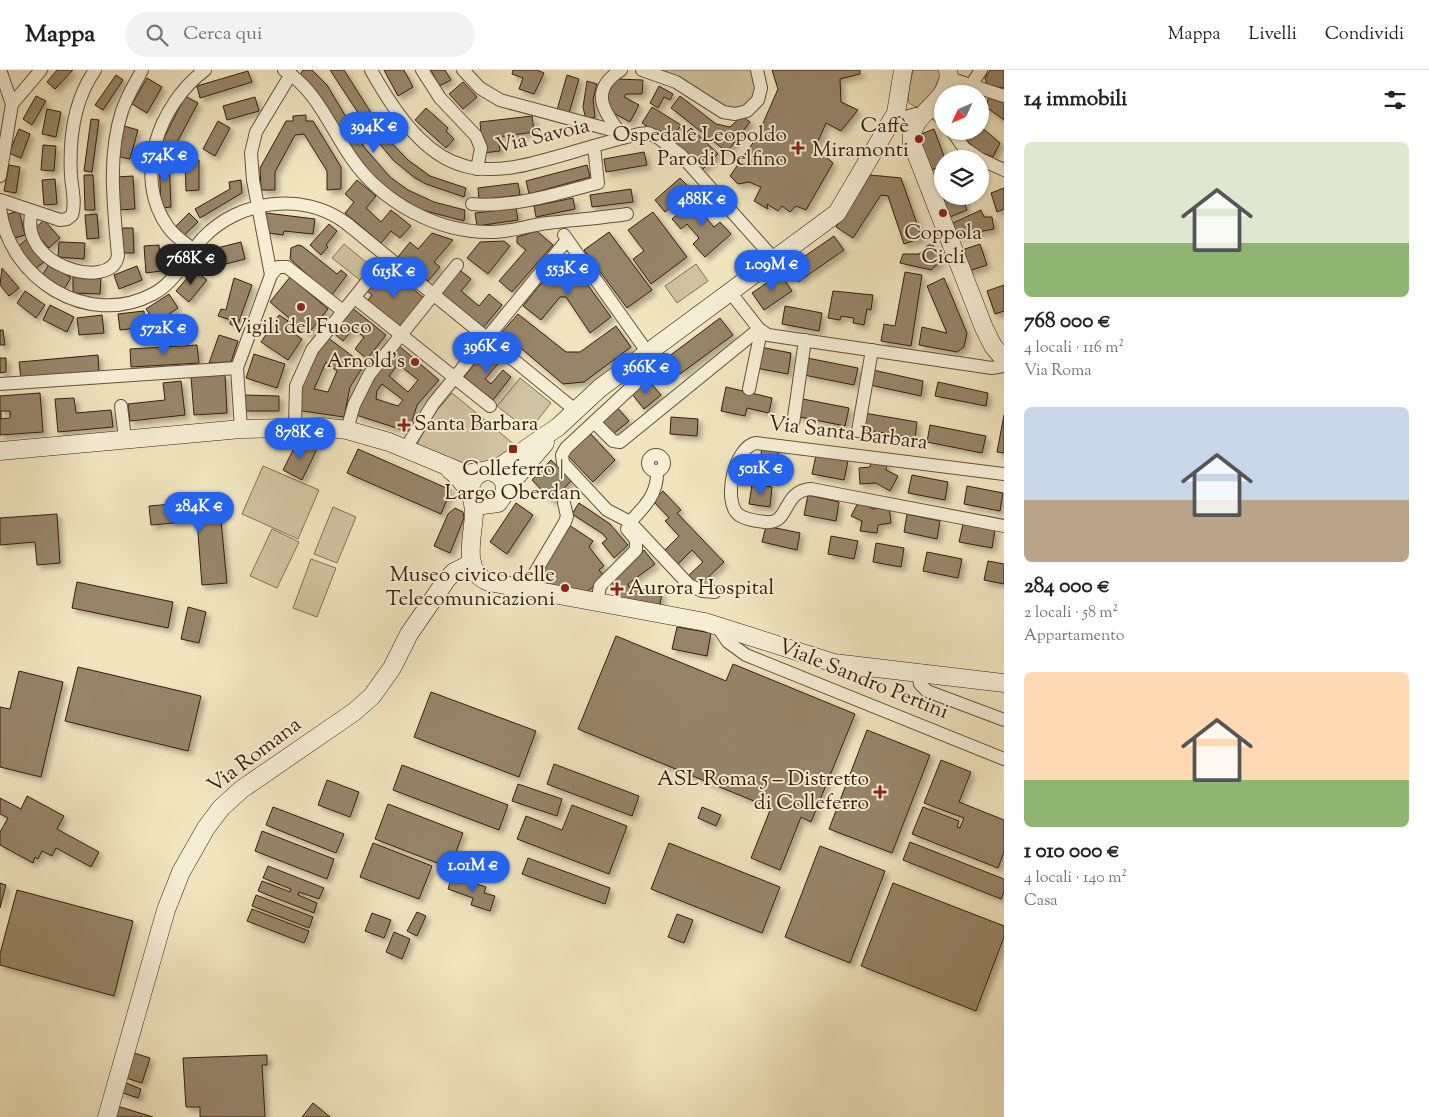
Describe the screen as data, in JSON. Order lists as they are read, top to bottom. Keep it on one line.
{"streets":{"main road":["Via Romana"],"street":["Via Savoia","Via Santa Barbara","Viale Sandro Pertini"]},"places":{"other":["Caffè Miramonti","Coppola Cicli","Vigili del Fuoco","Arnold's","Museo civico delle Telecomunicazioni"],"health":["Ospedale Leopoldo Parodi Delfino","Santa Barbara","Aurora Hospital","ASL Roma 5 – Distretto di Colleferro"],"transit":["Colleferro | Largo Oberdan"]},"north":"bottom left","page":{"header":"Mappa","search":"Cerca qui","nav":["Mappa","Livelli","Condividi"],"heading":"14 immobili","price":["394K €","574K €","488K €","768K €","1.09M €","553K €","615K €","572K €","396K €","366K €","878K €","501K €","284K €","1.01M €"],"list":[{"name":"768 000 €","note":"4 locali · 116 m² · Via Roma"},{"name":"284 000 €","note":"2 locali · 58 m² · Appartamento"},{"name":"1 010 000 €","note":"4 locali · 140 m² · Casa"}]}}
